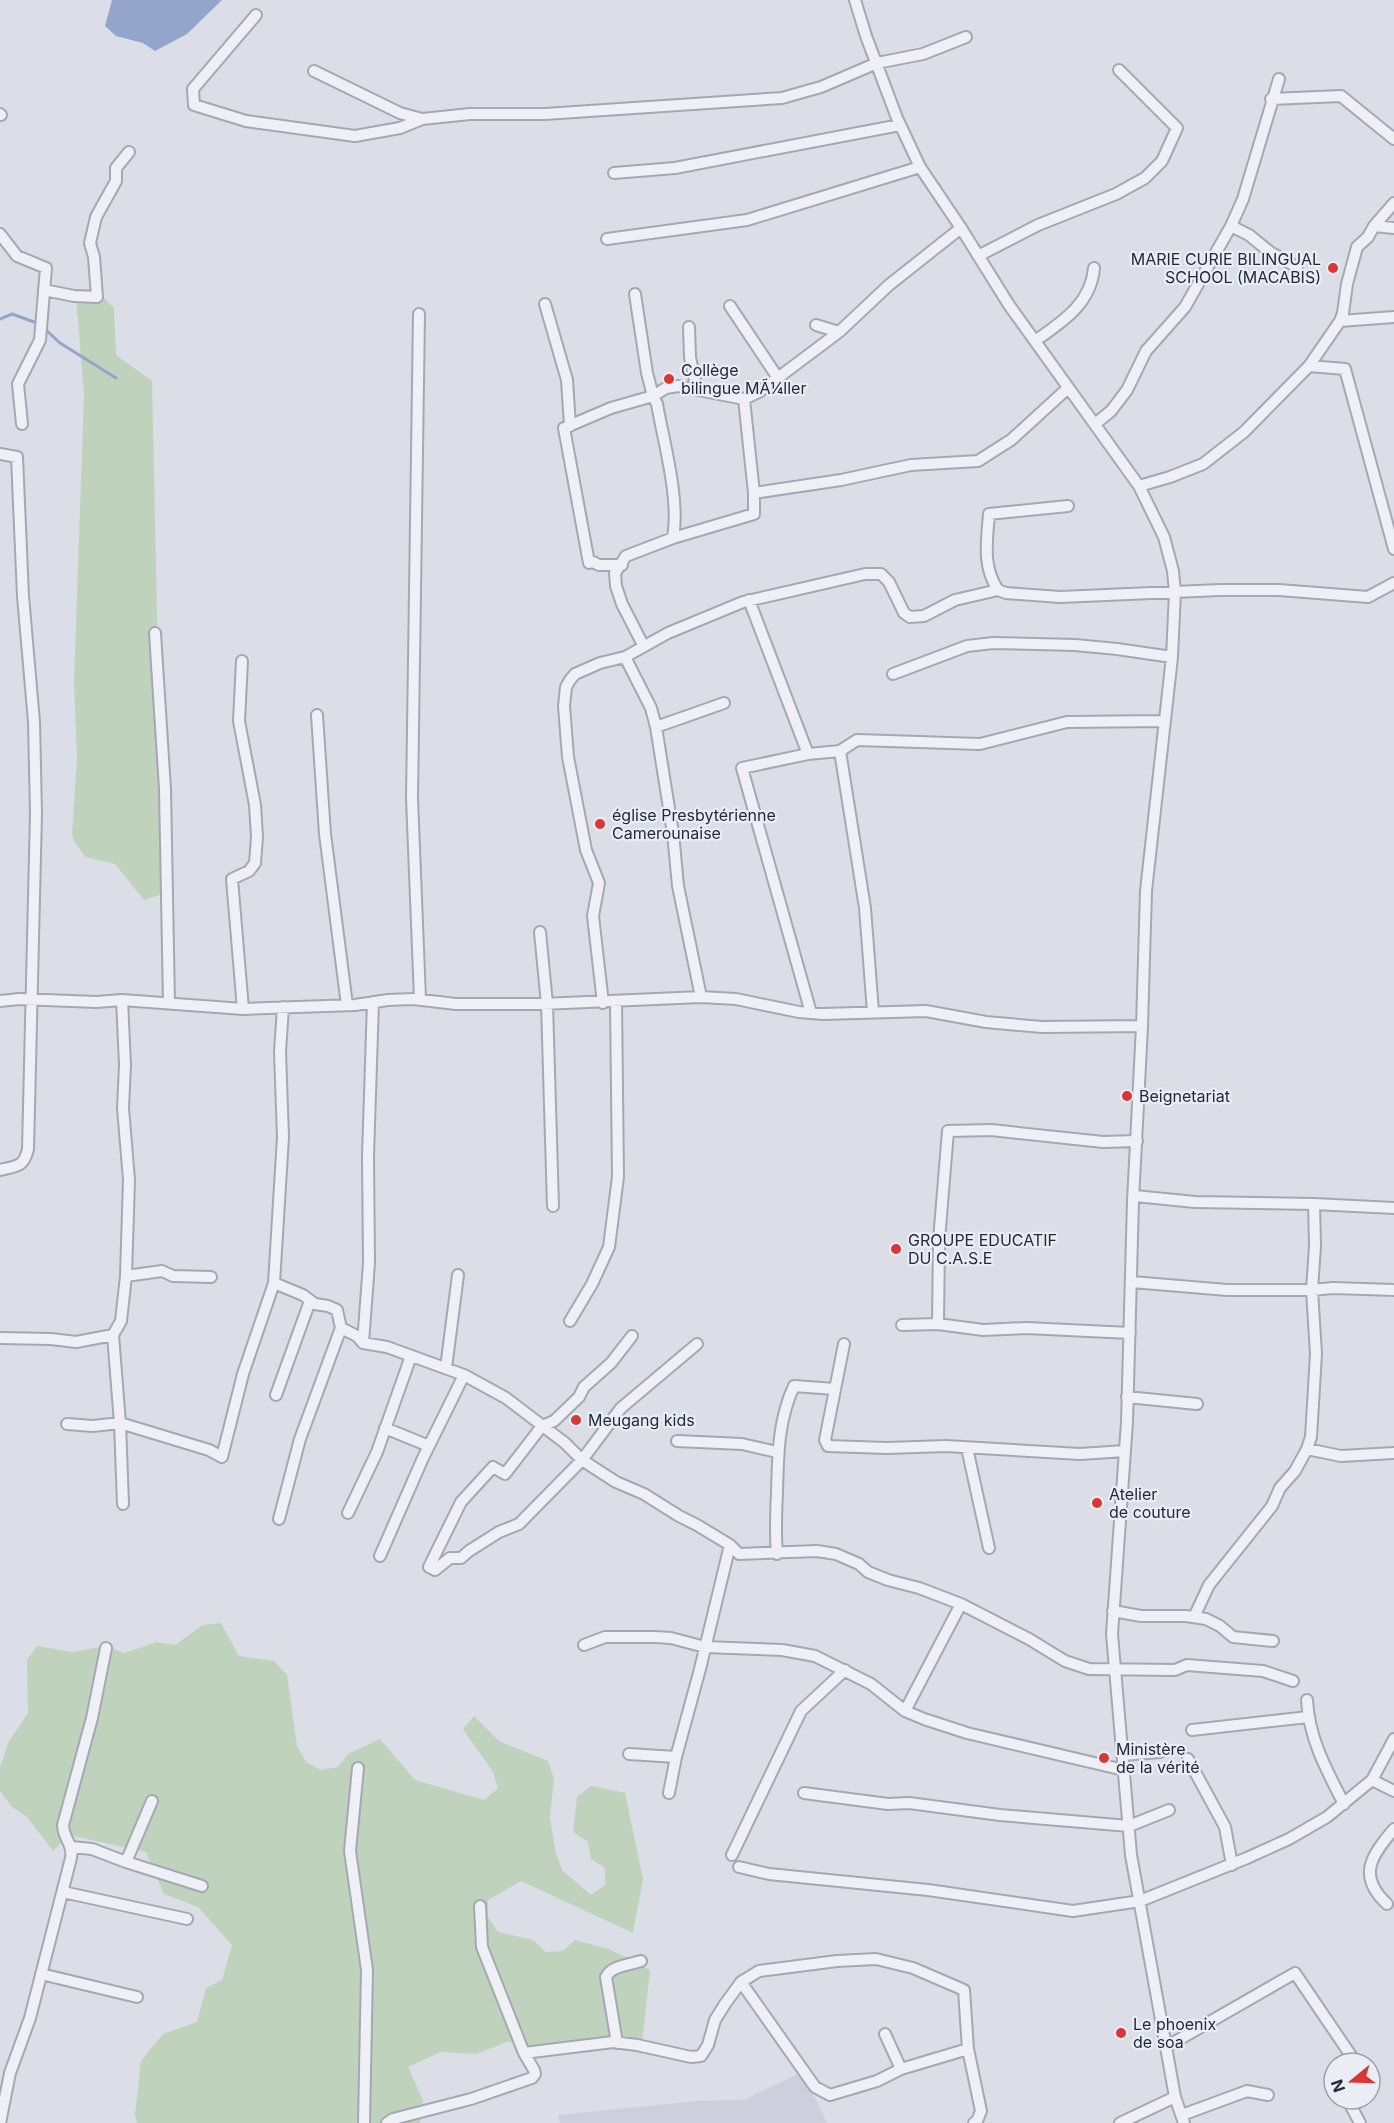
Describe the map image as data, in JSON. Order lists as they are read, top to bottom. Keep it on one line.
{"places":["MARIE CURIE BILINGUAL SCHOOL (MACABIS)","Collège bilingue MÃ¼ller","église Presbytérienne Camerounaise","Beignetariat","GROUPE EDUCATIF DU C.A.S.E","Meugang kids","Atelier de couture","Ministère de la vérité","Le phoenix de soa"],"north":"left"}
